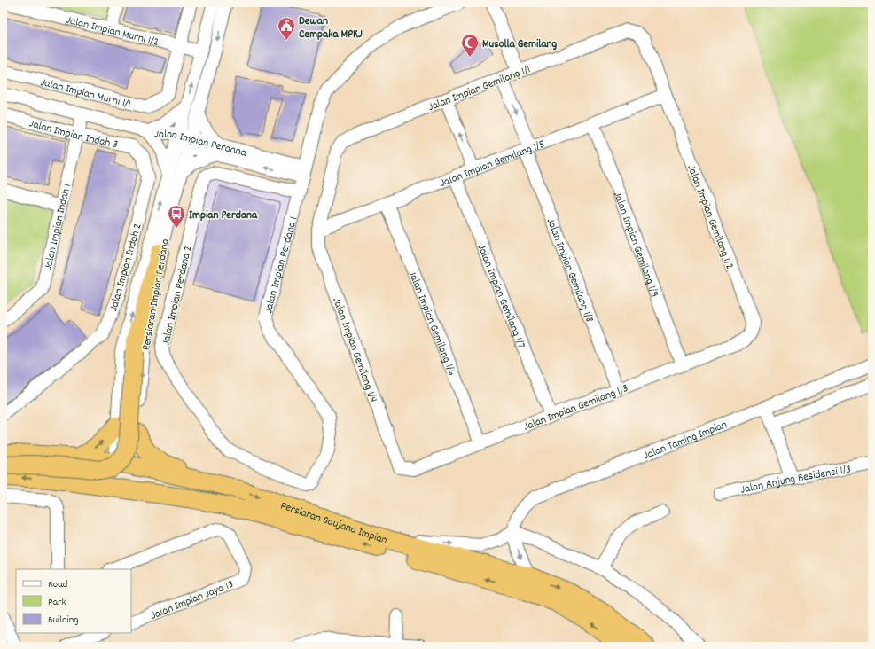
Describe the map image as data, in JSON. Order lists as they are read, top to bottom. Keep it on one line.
{"streets":{"highway":["Persiaran Saujana Impian"],"street":["Jalan Impian Murni 1/2","Jalan Impian Gemilang 1/1","Jalan Impian Murni 1/1","Jalan Impian Indah 3","Jalan Impian Perdana","Jalan Impian Gemilang 1/5","Jalan Impian Gemilang 1/2","Jalan Impian Indah 1","Jalan Impian Gemilang 1/9","Jalan Impian Perdana 1","Jalan Impian Indah 2","Jalan Impian Gemilang 1/8","Persiaran Impian Perdana","Jalan Impian Perdana 2","Jalan Impian Gemilang 1/7","Jalan Impian Gemilang 1/6","Jalan Impian Gemilang 1/4","Jalan Impian Gemilang 1/3","Jalan Taming Impian","Jalan Anjung Residensi 1/3","Jalan Impian Jaya 13"]},"crossings":[["Jalan Impian Murni 1/2","Jalan Impian Murni 1/1"],["Jalan Impian Murni 1/2","Persiaran Impian Perdana"],["Jalan Impian Gemilang 1/1","Jalan Impian Gemilang 1/5"],["Jalan Impian Gemilang 1/1","Jalan Impian Gemilang 1/2"],["Jalan Impian Gemilang 1/1","Jalan Impian Gemilang 1/8"],["Jalan Impian Gemilang 1/1","Jalan Impian Gemilang 1/4"],["Jalan Impian Indah 3","Jalan Impian Indah 1"],["Jalan Impian Indah 3","Jalan Impian Indah 2"],["Jalan Impian Perdana","Jalan Impian Indah 1"],["Jalan Impian Perdana","Jalan Impian Perdana 1"],["Jalan Impian Perdana","Persiaran Impian Perdana"],["Jalan Impian Gemilang 1/5","Jalan Impian Gemilang 1/2"],["Jalan Impian Gemilang 1/5","Jalan Impian Gemilang 1/9"],["Jalan Impian Gemilang 1/5","Jalan Impian Gemilang 1/8"],["Jalan Impian Gemilang 1/5","Jalan Impian Gemilang 1/7"],["Jalan Impian Gemilang 1/5","Jalan Impian Gemilang 1/6"],["Jalan Impian Gemilang 1/5","Jalan Impian Gemilang 1/4"],["Jalan Impian Gemilang 1/2","Jalan Impian Gemilang 1/3"],["Jalan Impian Gemilang 1/9","Jalan Impian Gemilang 1/3"],["Jalan Impian Perdana 1","Jalan Impian Perdana 2"],["Jalan Impian Gemilang 1/8","Jalan Impian Gemilang 1/3"],["Persiaran Impian Perdana","Persiaran Saujana Impian"],["Jalan Impian Gemilang 1/7","Jalan Impian Gemilang 1/3"],["Jalan Impian Gemilang 1/6","Jalan Impian Gemilang 1/3"],["Jalan Impian Gemilang 1/4","Jalan Impian Gemilang 1/3"]],"places":{"public building":["Dewan Cempaka MPKJ"],"mosque":["Musolla Gemilang"],"bus stop":["Impian Perdana"]},"legend":["Road","Park","Building"]}
